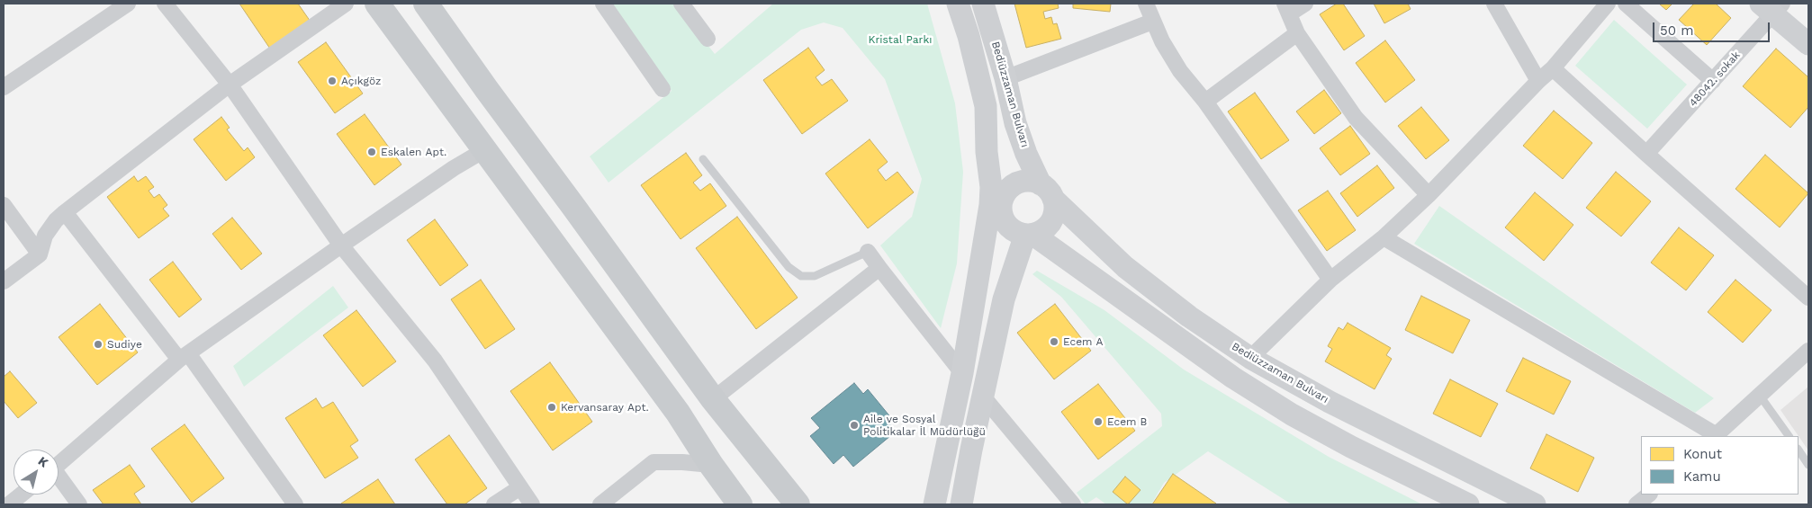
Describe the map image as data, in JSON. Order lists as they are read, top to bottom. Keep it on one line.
{"streets":{"street":["48042. sokak","Bediüzzaman Bulvarı"]},"parks":["Kristal Parkı"],"places":["Açıkgöz","Eskalen Apt.","Ecem A","Sudiye","Kervansaray Apt.","Ecem B","Aile ve Sosyal Politikalar İl Müdürlüğü"],"legend":["Konut","Kamu"],"scale_bar":"50 m","north":"top right"}
